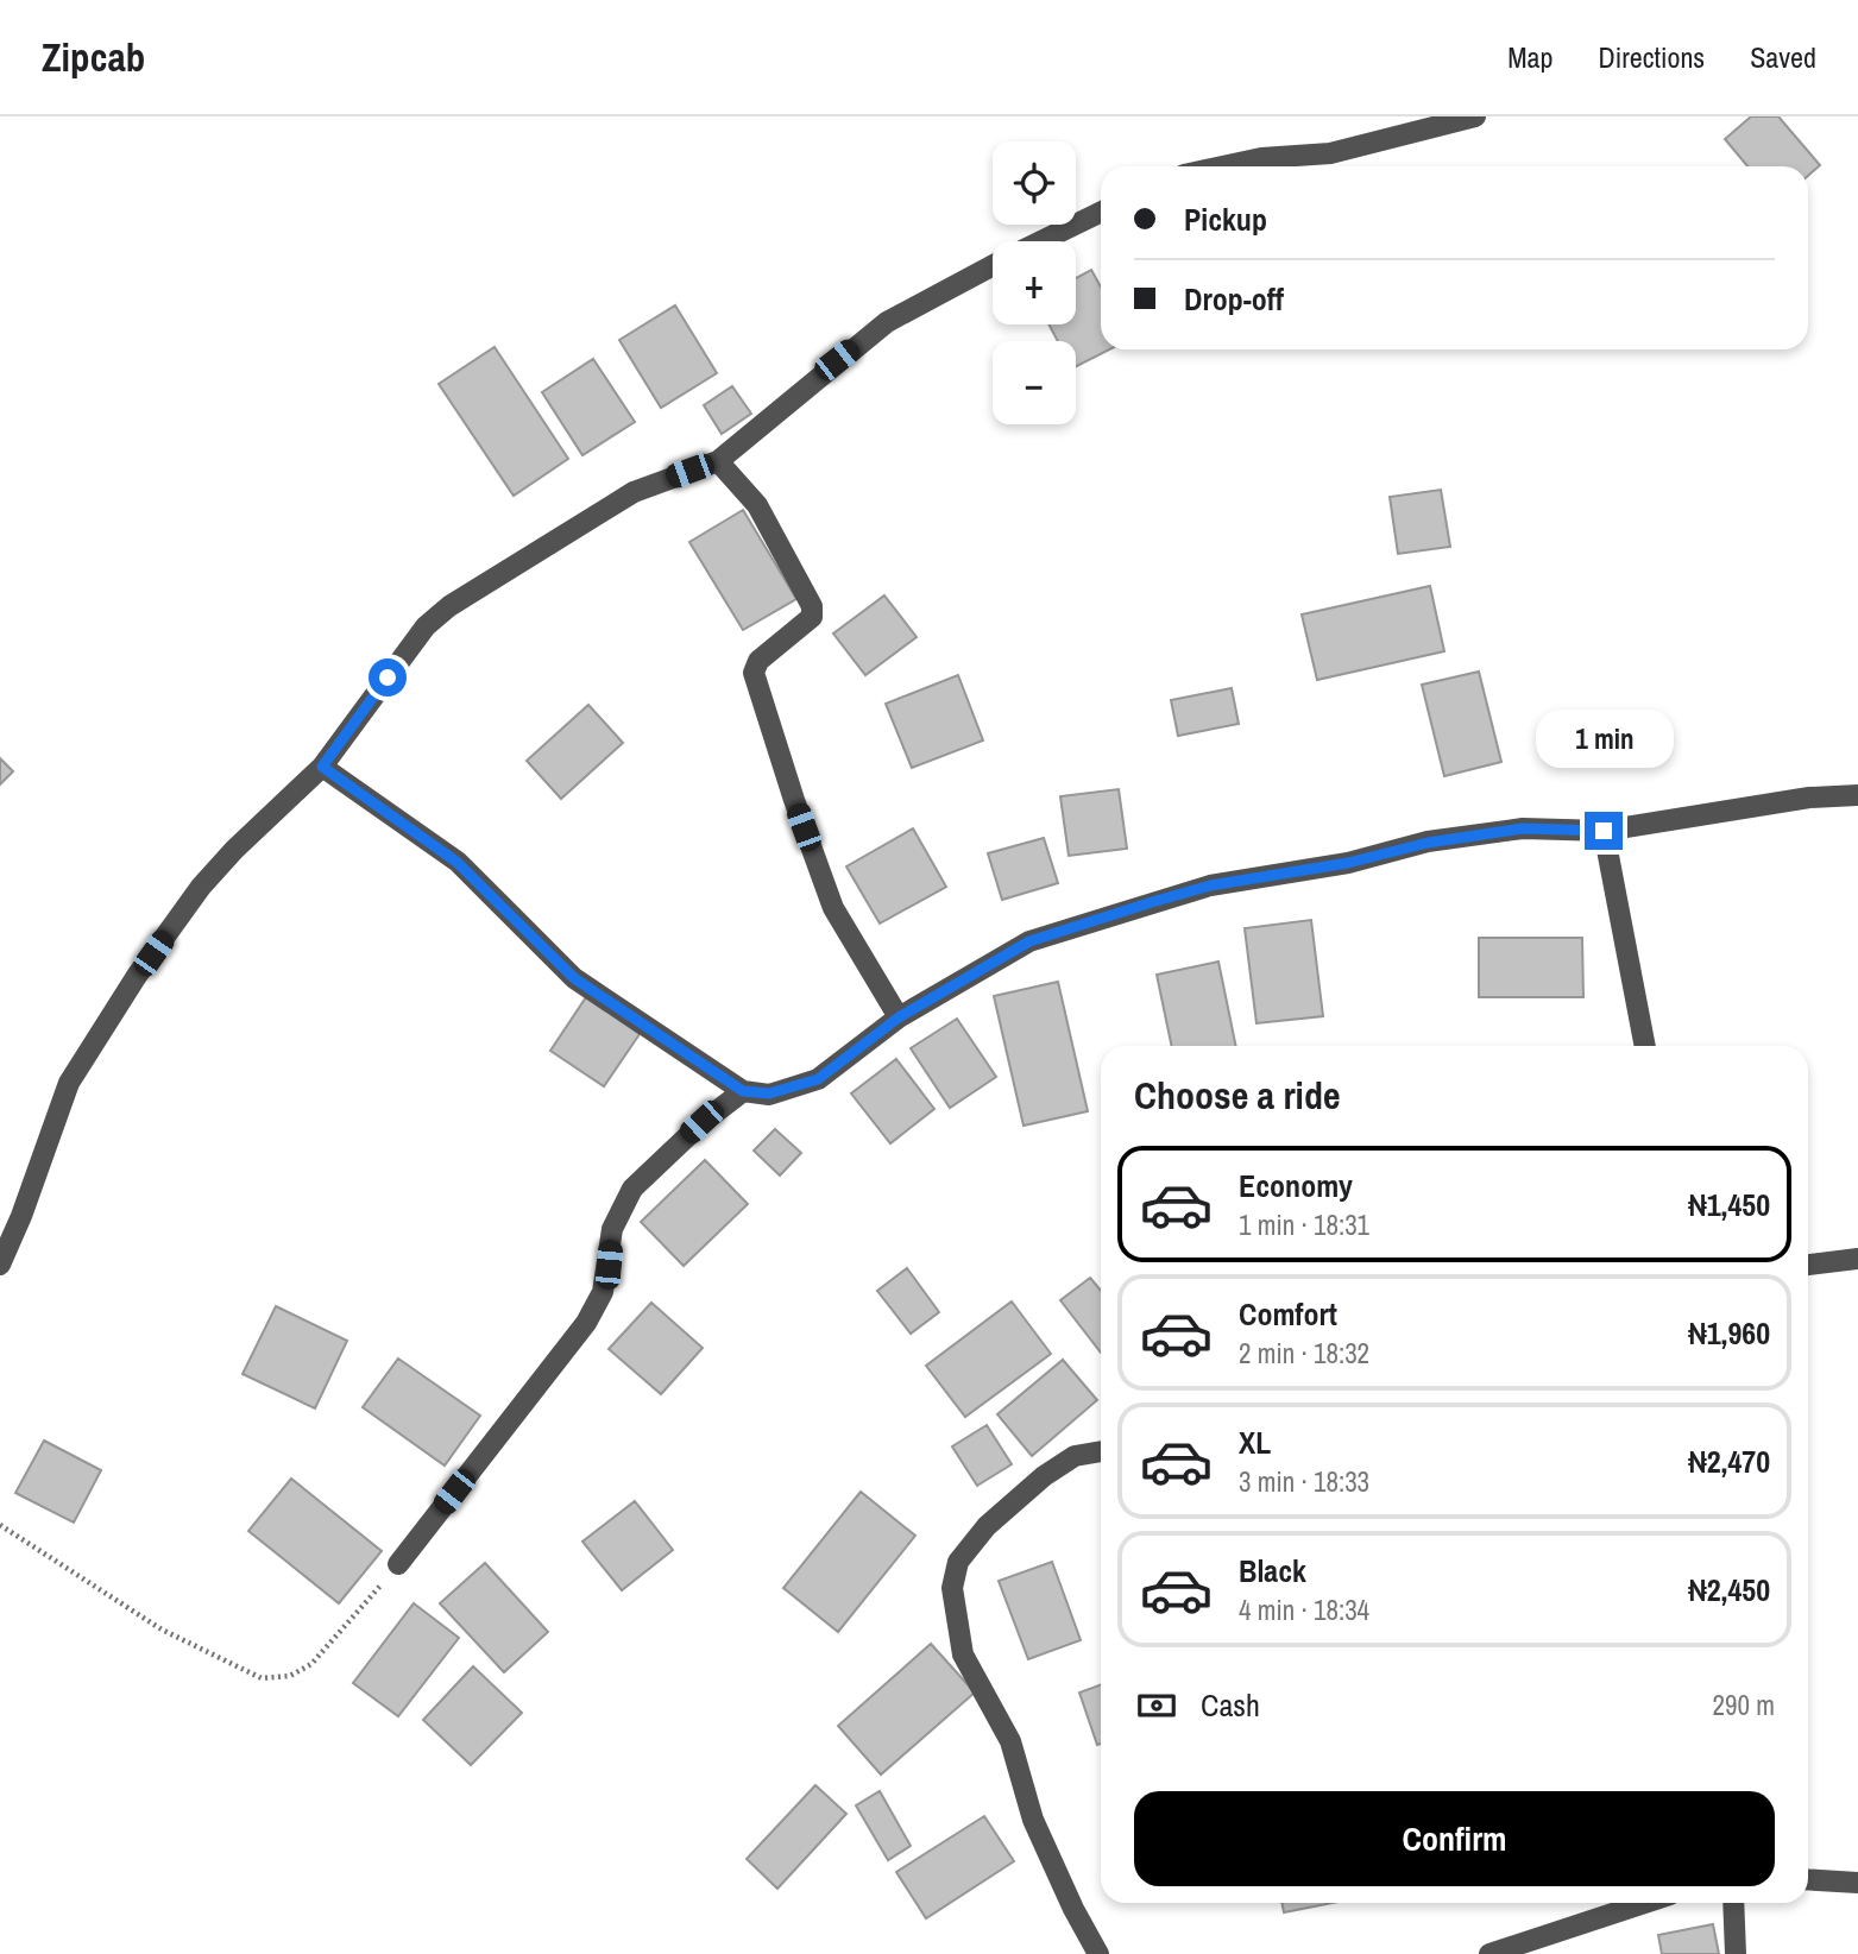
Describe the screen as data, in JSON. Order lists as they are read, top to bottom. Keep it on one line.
{"page":{"header":"Zipcab","nav":["Map","Directions","Saved"],"map_buttons":["+","−"],"banner":["Pickup","Drop-off"],"bubble":"1 min","heading":"Choose a ride","list":[{"name":"Economy","note":"1 min · 18:31","value":"₦1,450"},{"name":"Comfort","note":"2 min · 18:32","value":"₦1,960"},{"name":"XL","note":"3 min · 18:33","value":"₦2,470"},{"name":"Black","note":"4 min · 18:34","value":"₦2,450"}],"pay":["Cash","290 m"],"buttons":"Confirm"}}
